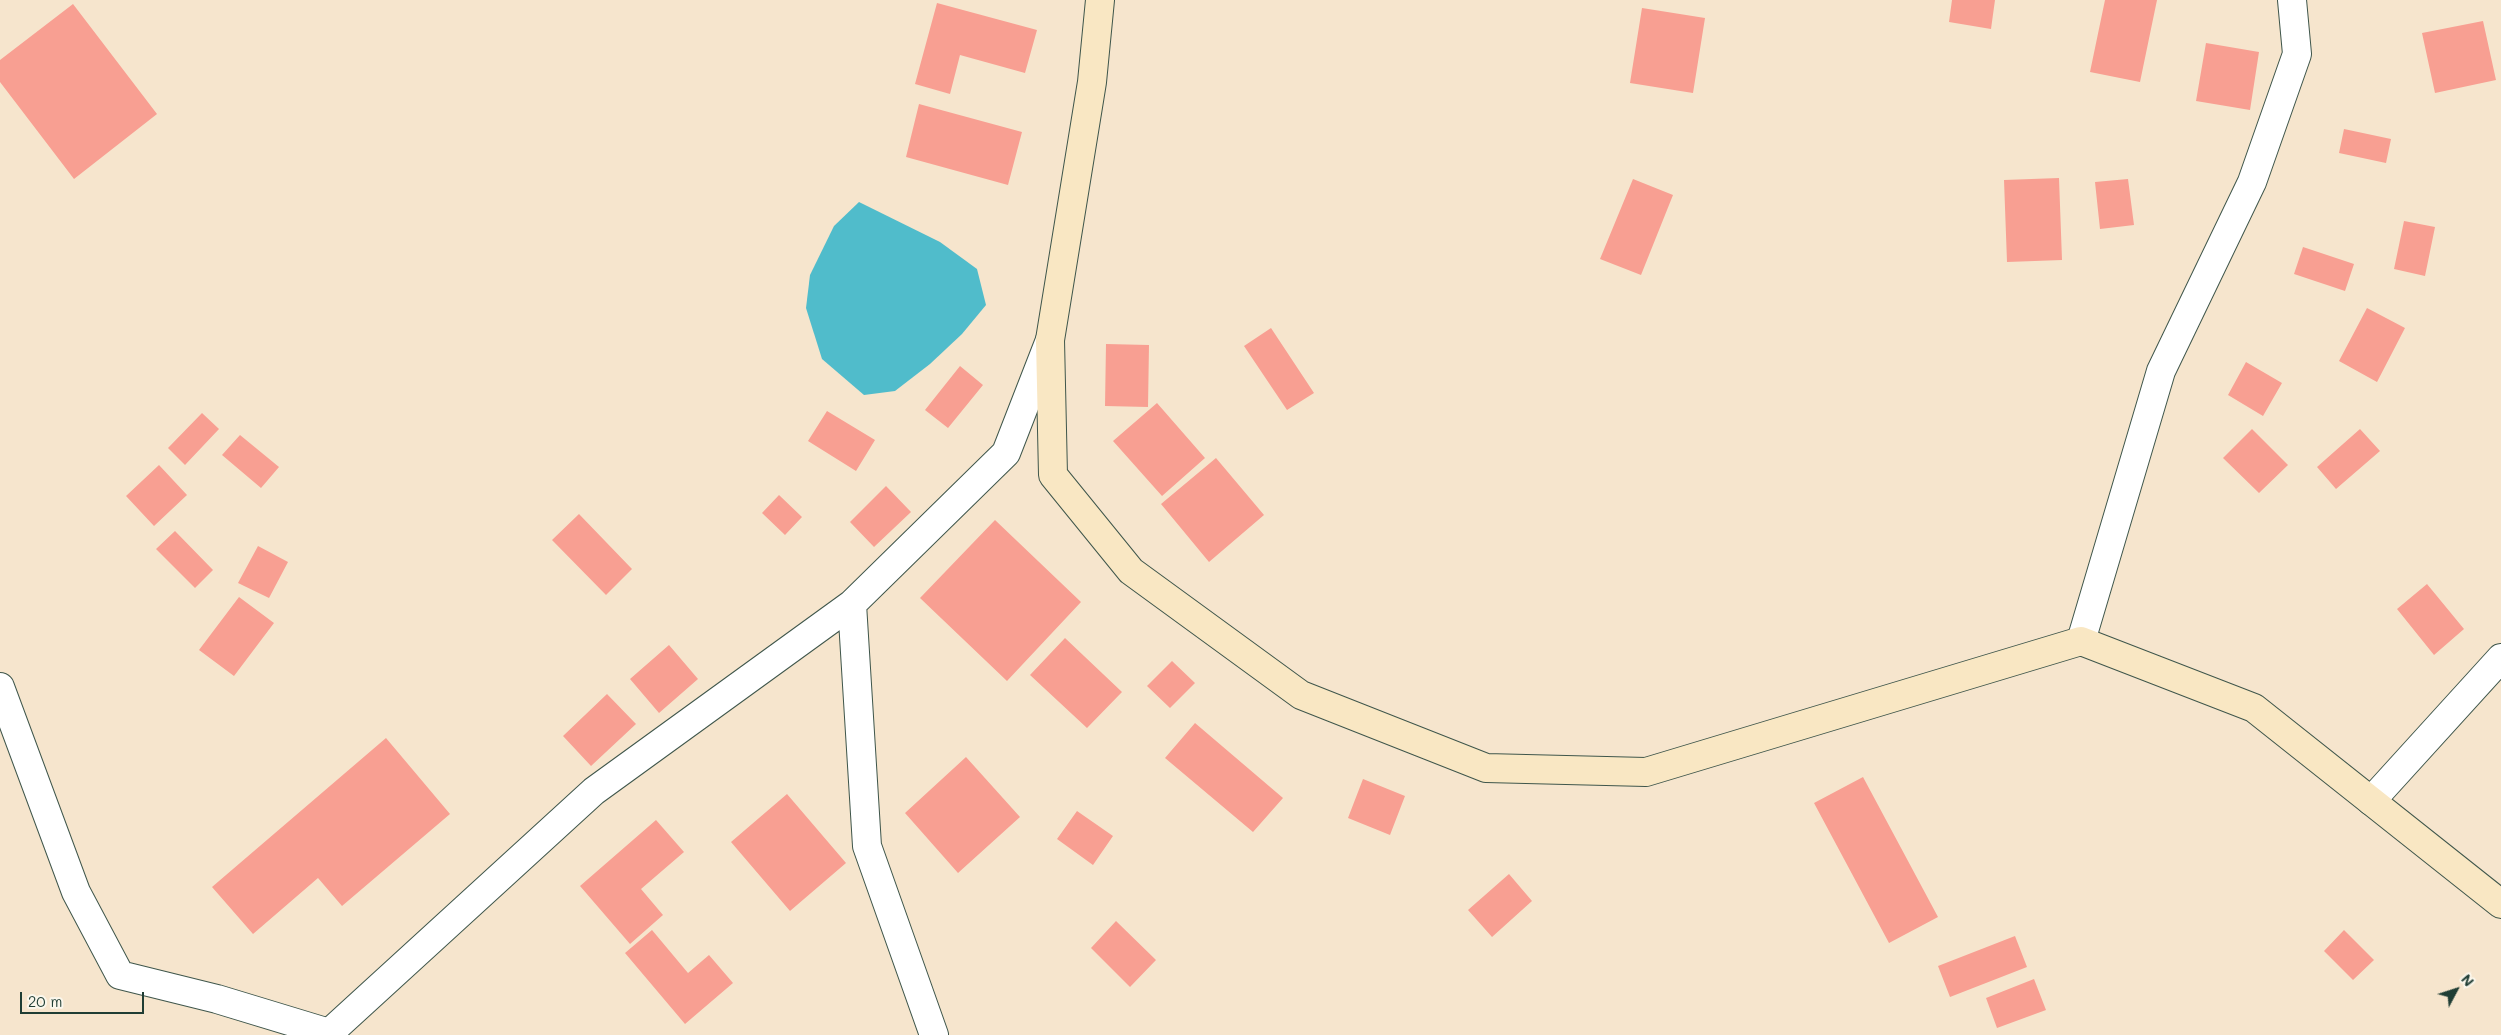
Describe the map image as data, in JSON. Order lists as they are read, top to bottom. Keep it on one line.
{"scale_bar":"20 m","north":"top right"}
